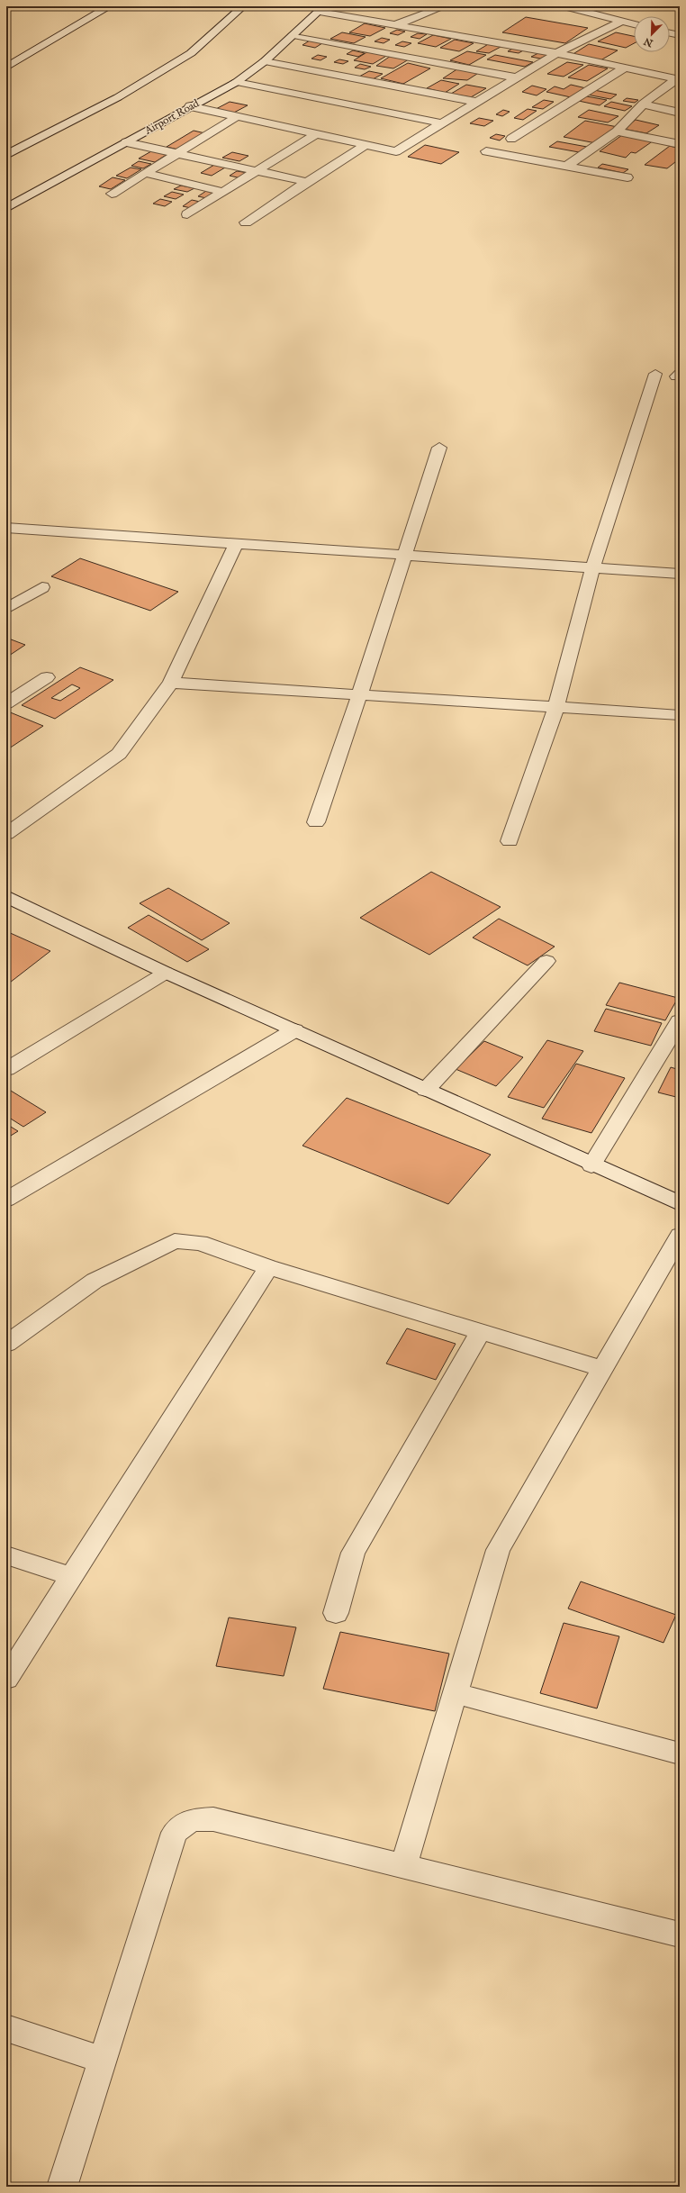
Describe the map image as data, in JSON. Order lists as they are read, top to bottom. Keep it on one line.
{"streets":{"street":["Airport Road"]},"north":"bottom left"}
